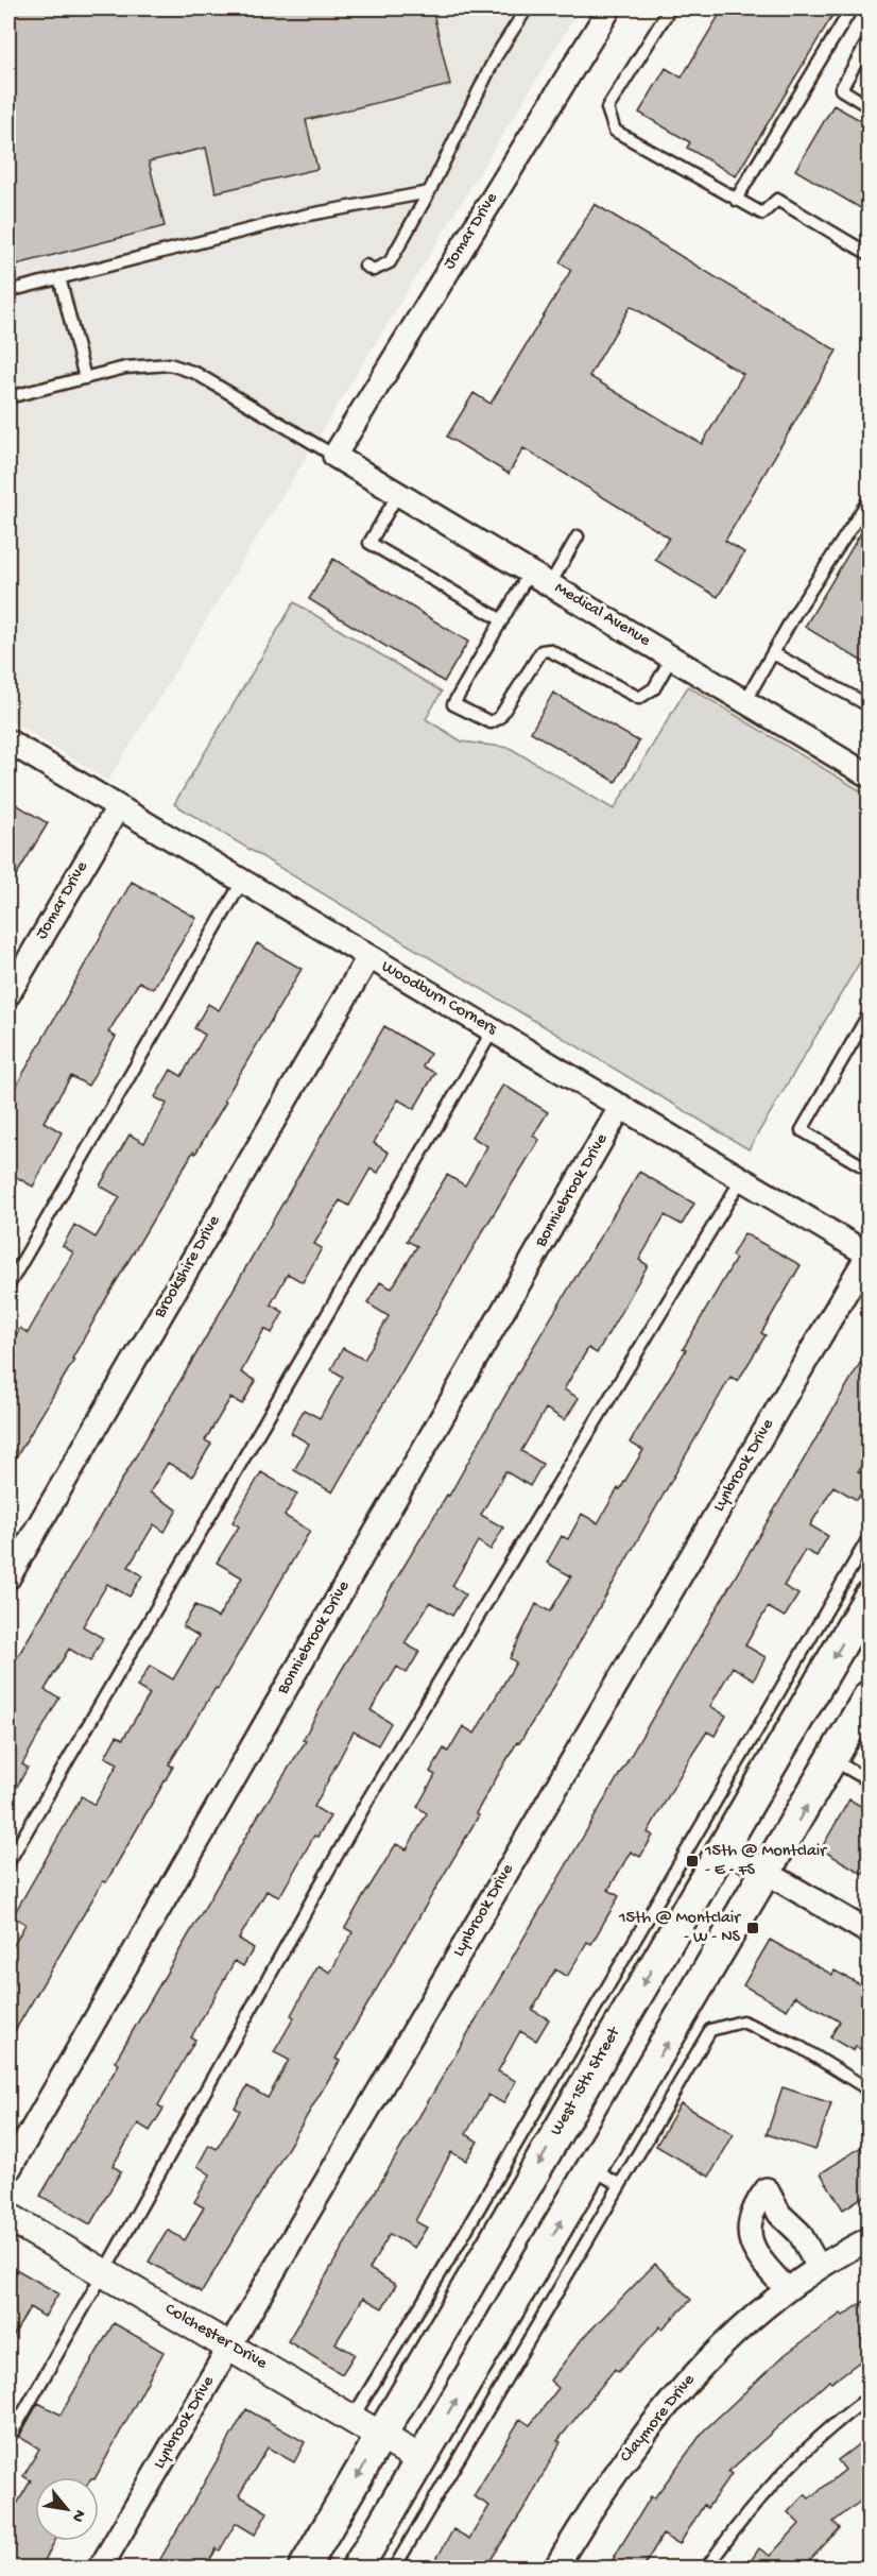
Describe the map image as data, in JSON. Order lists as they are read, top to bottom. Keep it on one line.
{"streets":{"main road":["West 15th Street"],"street":["Jomar Drive","Medical Avenue","Woodburn Corners","Bonniebrook Drive","Brookshire Drive","Lynbrook Drive","Colchester Drive","Claymore Drive"]},"crossings":[["Jomar Drive","Medical Avenue"],["Jomar Drive","Woodburn Corners"],["Woodburn Corners","Bonniebrook Drive"],["Woodburn Corners","Brookshire Drive"],["Woodburn Corners","Lynbrook Drive"],["Lynbrook Drive","Colchester Drive"],["West 15th Street","Colchester Drive"]],"places":{"transit":["15th @ Montclair - E - FS","15th @ Montclair - W - NS"]},"north":"bottom right"}
